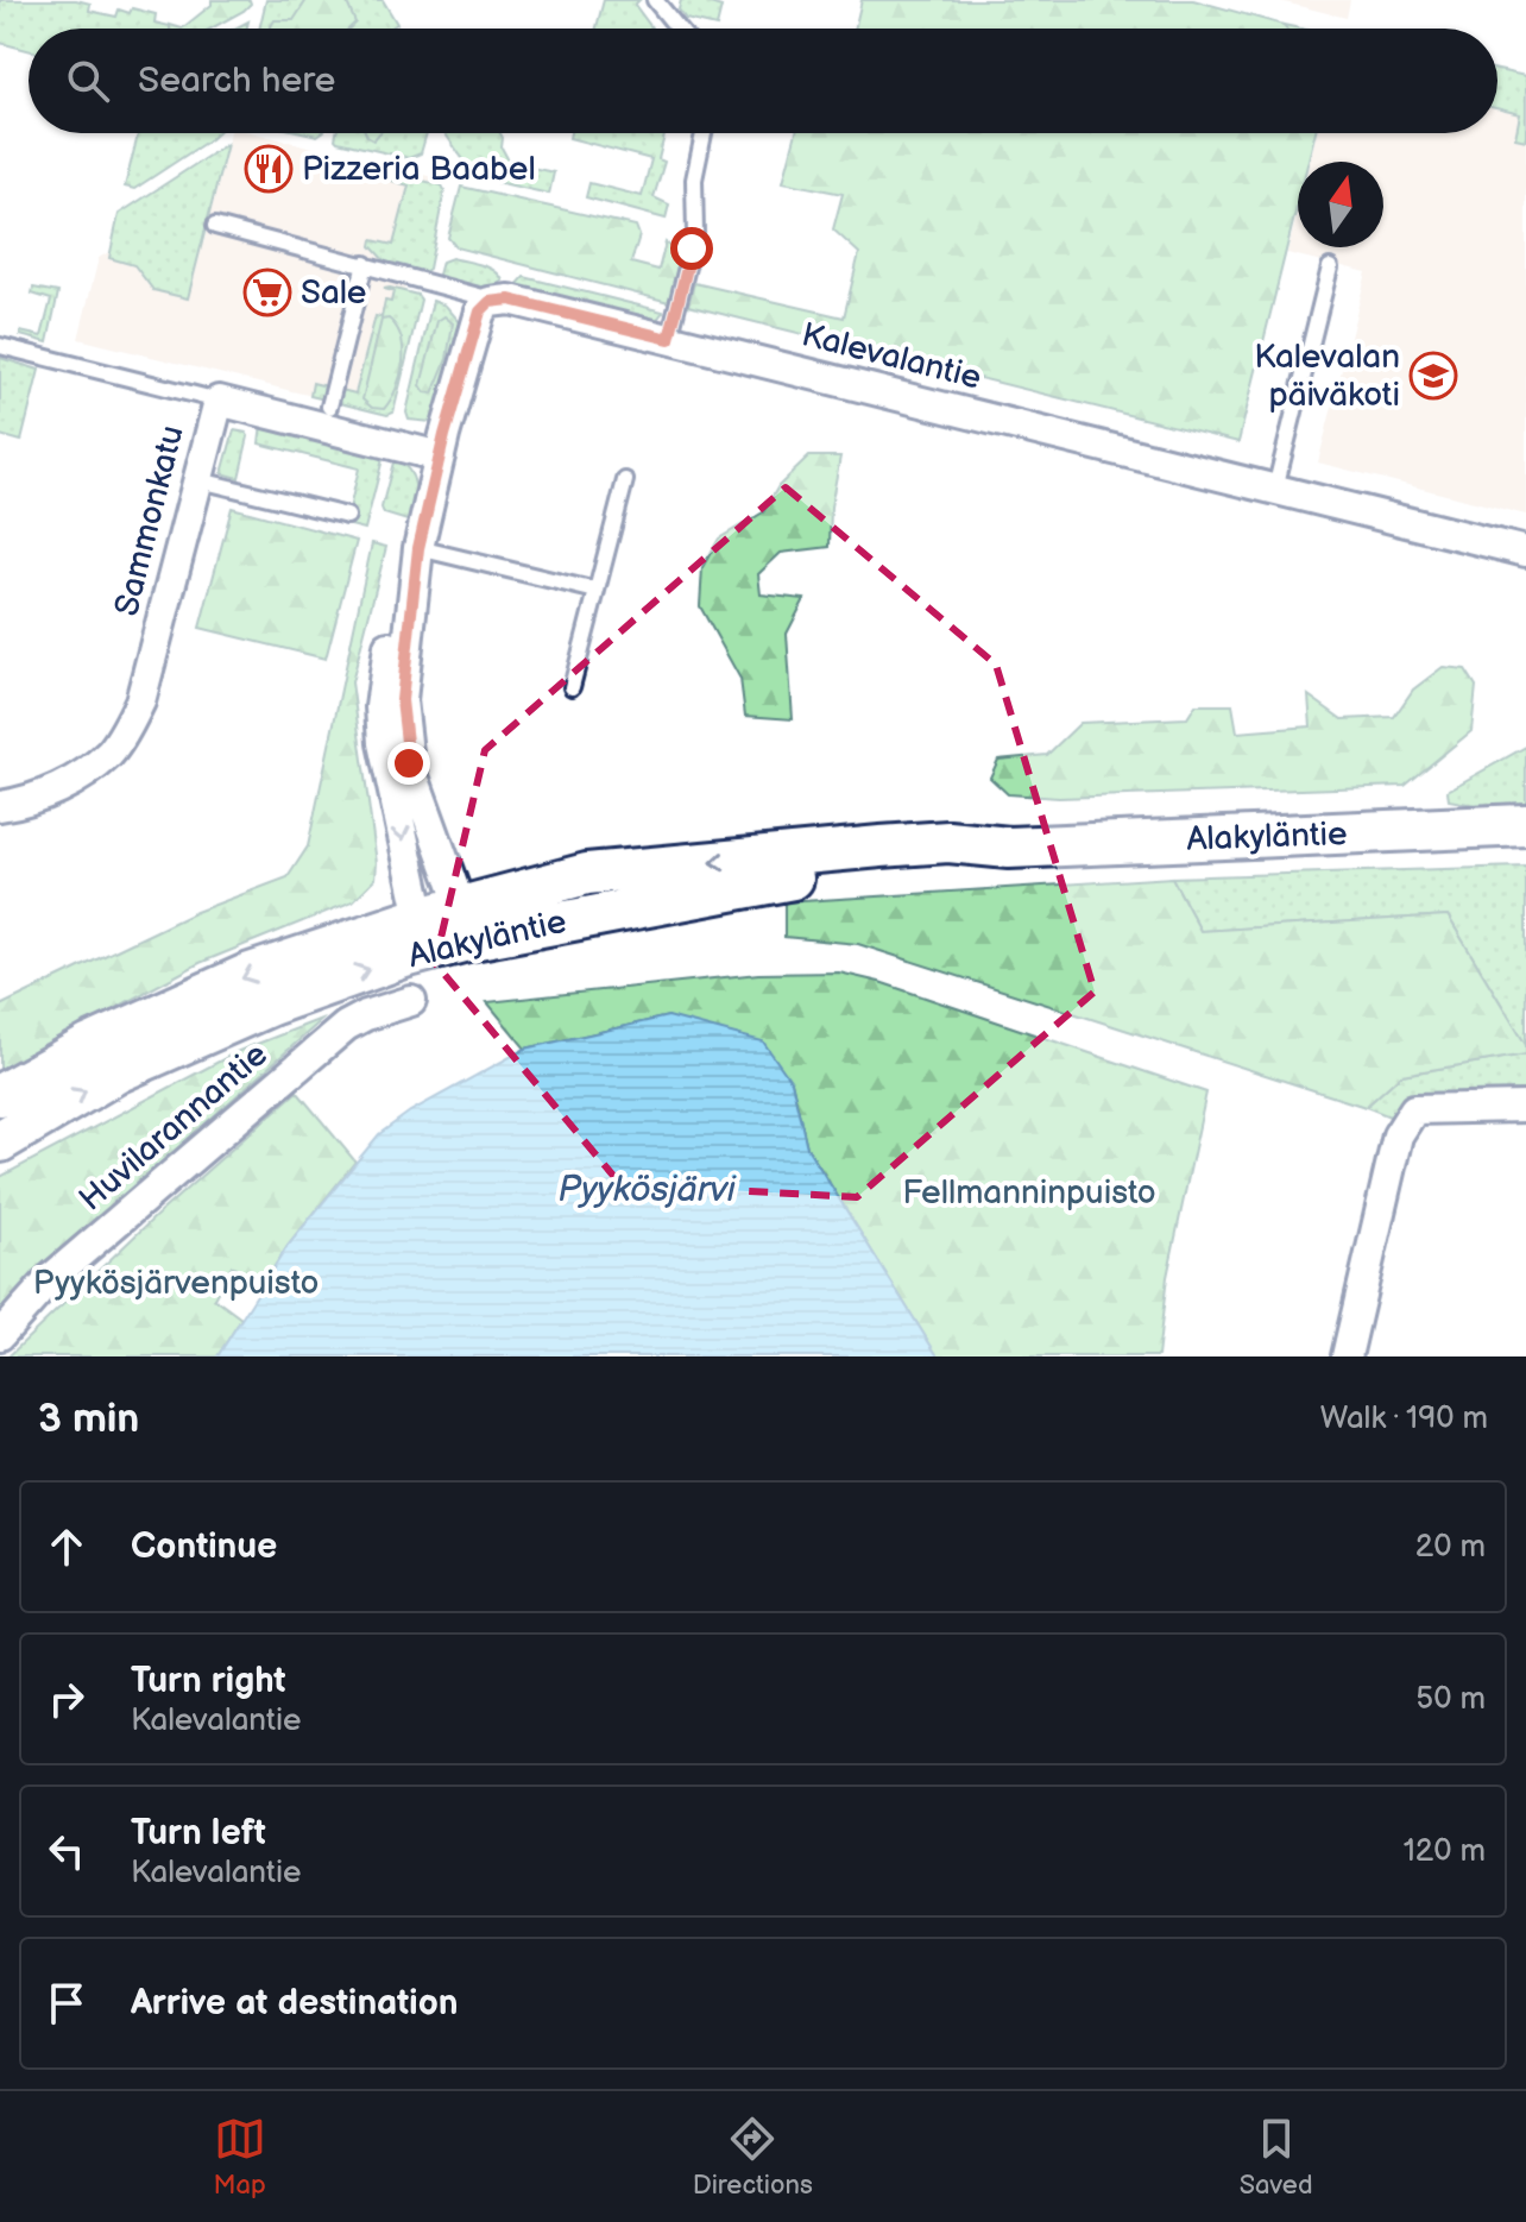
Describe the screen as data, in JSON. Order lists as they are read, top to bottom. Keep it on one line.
{"streets":{"main road":["Alakyläntie"],"street":["Kalevalantie","Sammonkatu","Huvilarannantie"]},"water":["Pyykösjärvi"],"parks":["Fellmanninpuisto","Pyykösjärvenpuisto"],"places":{"restaurant":["Pizzeria Baabel"],"supermarket":["Sale"],"school or university":["Kalevalan päiväkoti"]},"north":"top","page":{"search":"Search here","heading":["3 min","Walk · 190 m"],"list":[["Continue","20 m"],["Turn right","Kalevalantie","50 m"],["Turn left","Kalevalantie","120 m"],"Arrive at destination"],"nav":["Map","Directions","Saved"]}}
